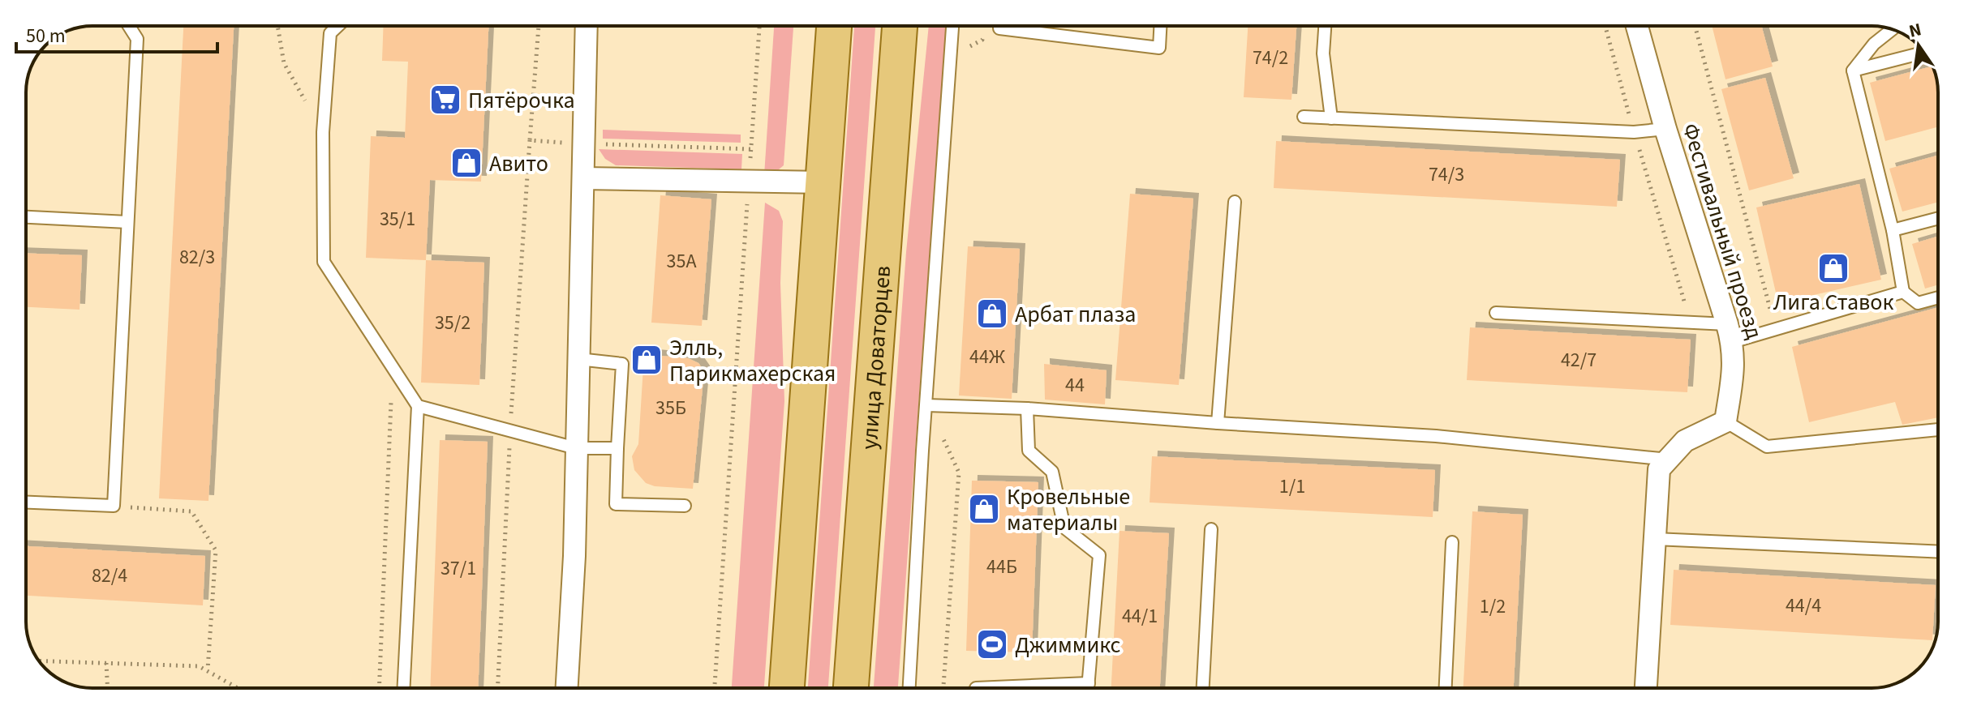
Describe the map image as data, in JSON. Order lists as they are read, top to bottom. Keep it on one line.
{"streets":{"main road":["улица Доваторцев"],"street":["Фестивальный проезд"]},"places":{"supermarket":["Пятёрочка"],"shop":["Авито","Лига Ставок","Арбат плаза","Элль, Парикмахерская","Кровельные материалы"],"sports":["Джиммикс"]},"house_numbers":["74/2","74/3","35/1","82/3","35А","35/2","44Ж","42/7","44","35Б","1/1","44Б","37/1","82/4","44/4","1/2","44/1"],"scale_bar":"50 m","north":"top"}
